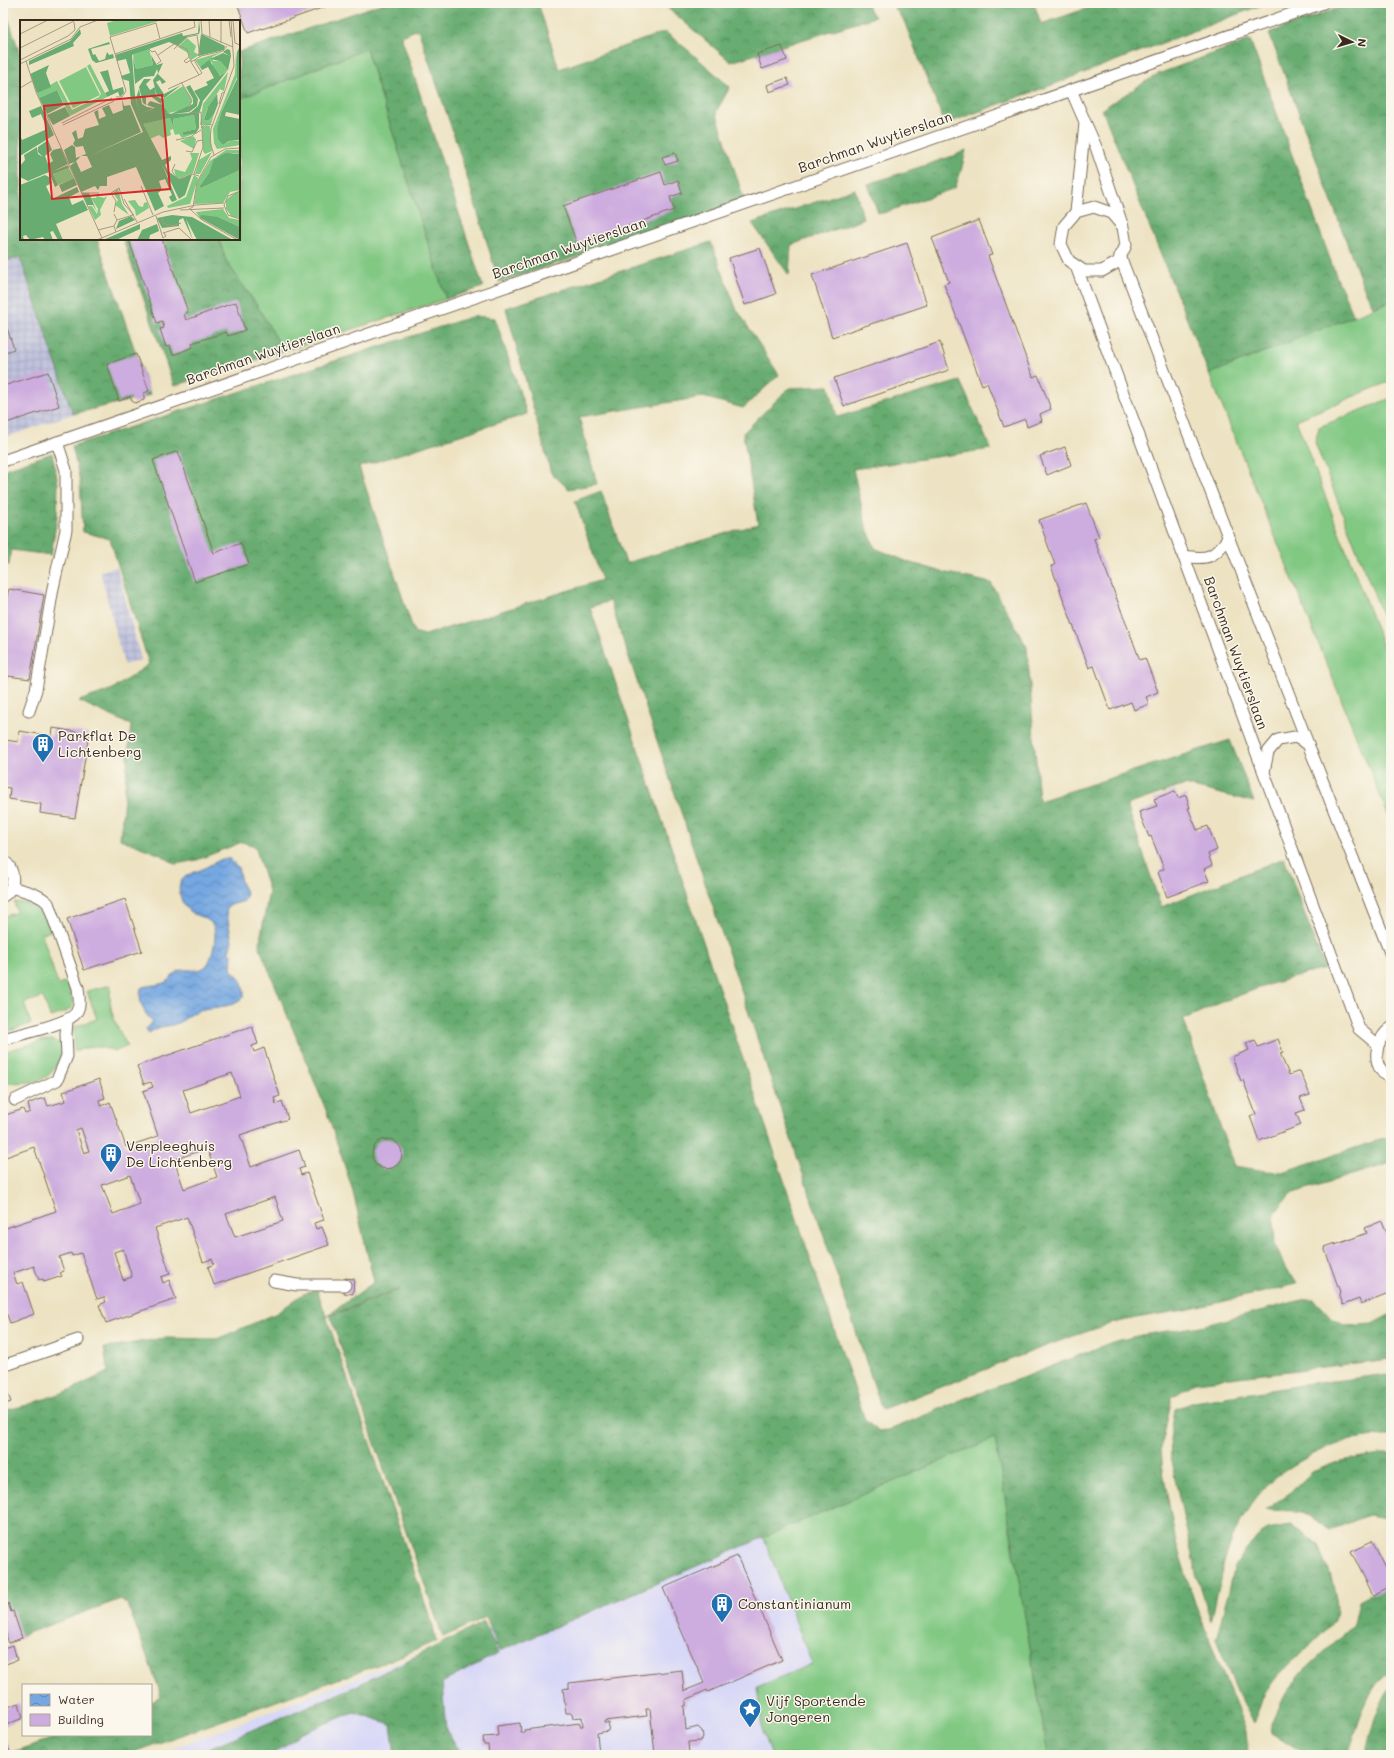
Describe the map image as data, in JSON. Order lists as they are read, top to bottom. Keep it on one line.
{"streets":{"lane":["Barchman Wuytierslaan"]},"places":{"building":["Parkflat De Lichtenberg","Verpleeghuis De Lichtenberg","Constantinianum"],"place":["Vijf Sportende Jongeren"]},"legend":["Water","Building"],"north":"right"}
